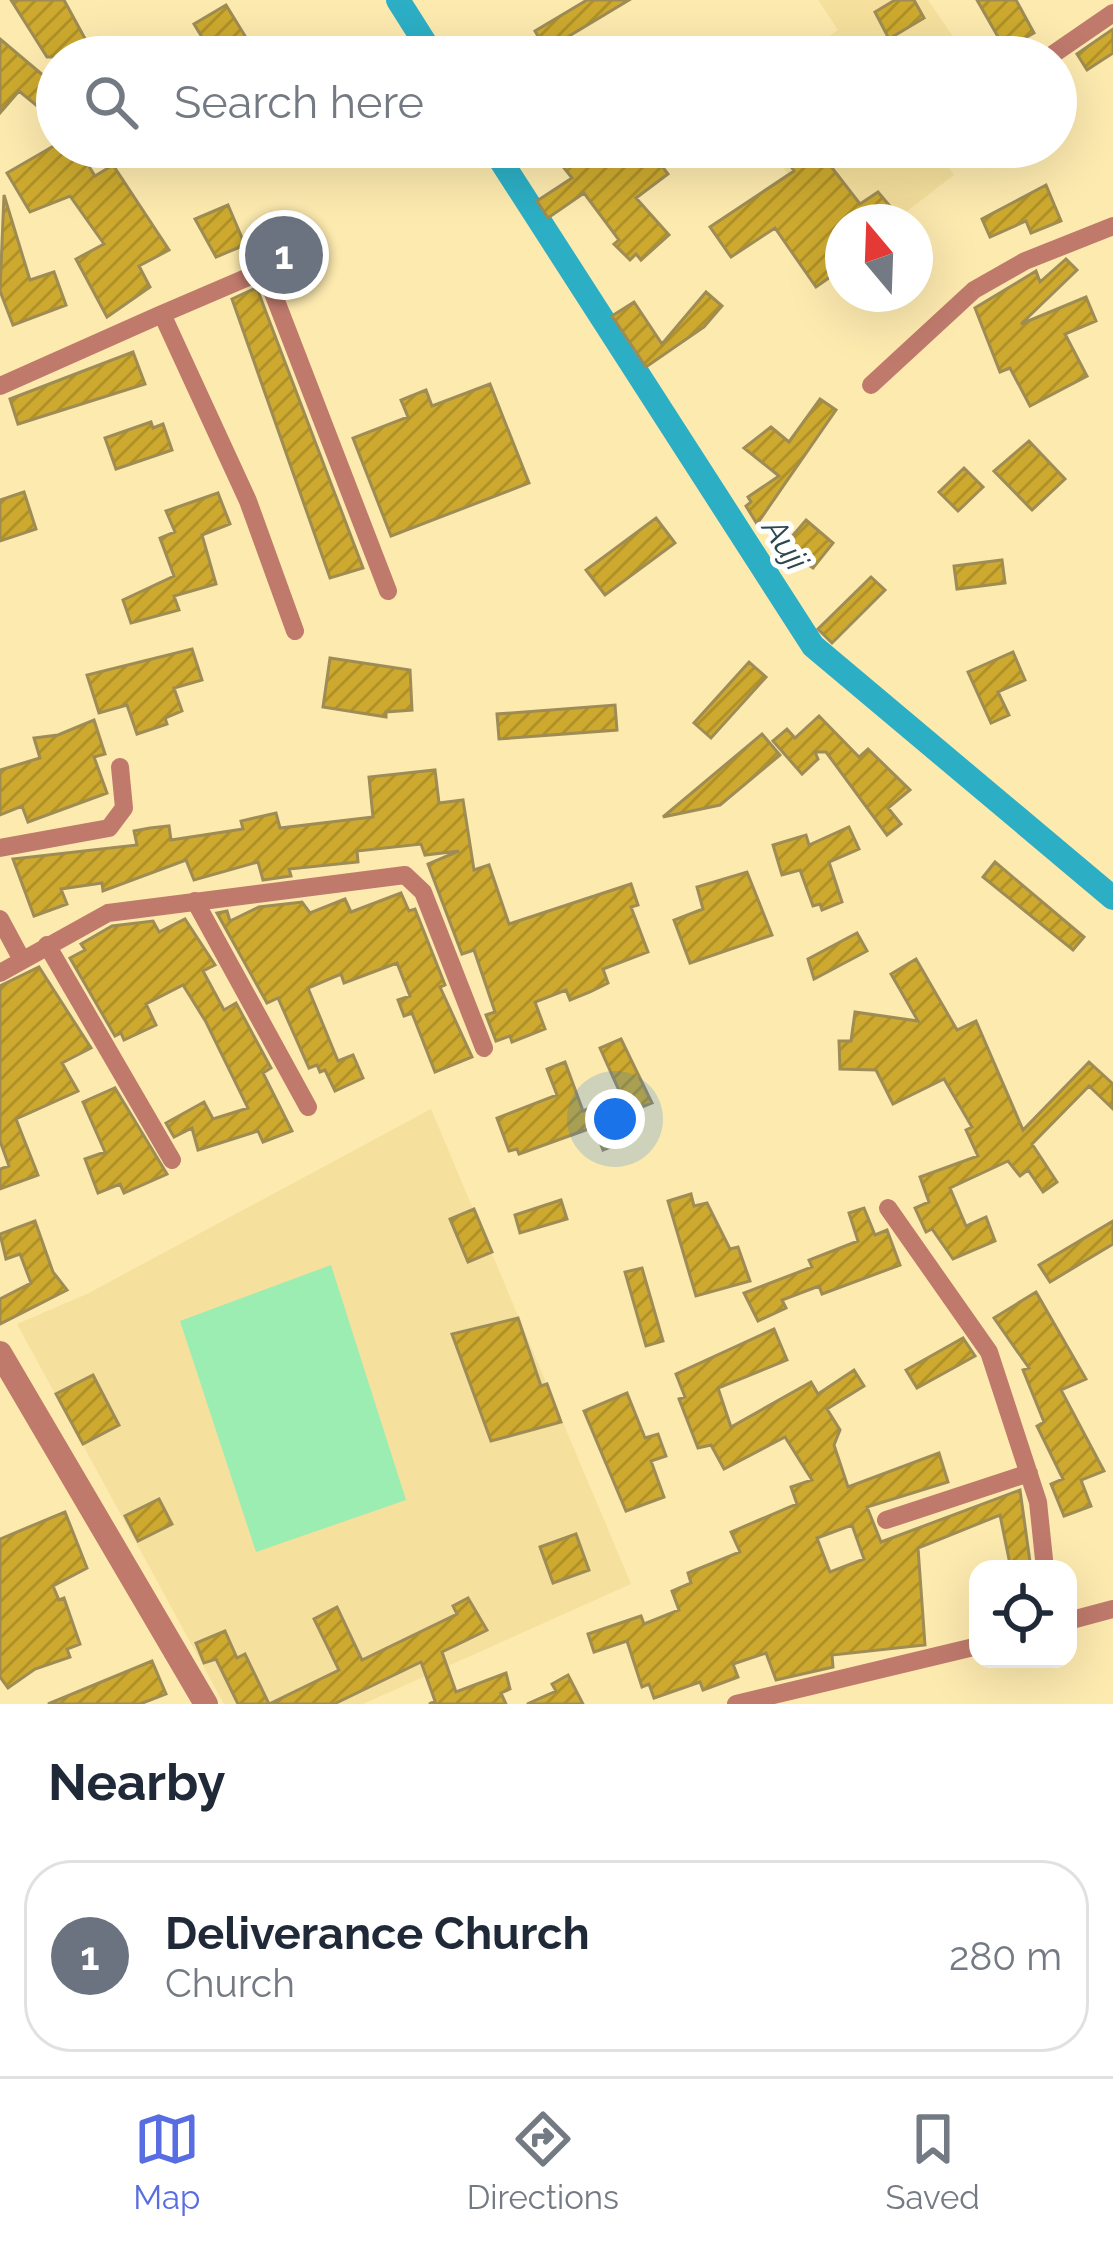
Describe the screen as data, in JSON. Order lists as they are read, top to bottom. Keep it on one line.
{"water":["Auji"],"north":"top","page":{"search":"Search here","pins":"1","heading":"Nearby","list":[{"mark":"1","name":"Deliverance Church","note":"Church","value":"280 m"}],"nav":["Map","Directions","Saved"]}}
